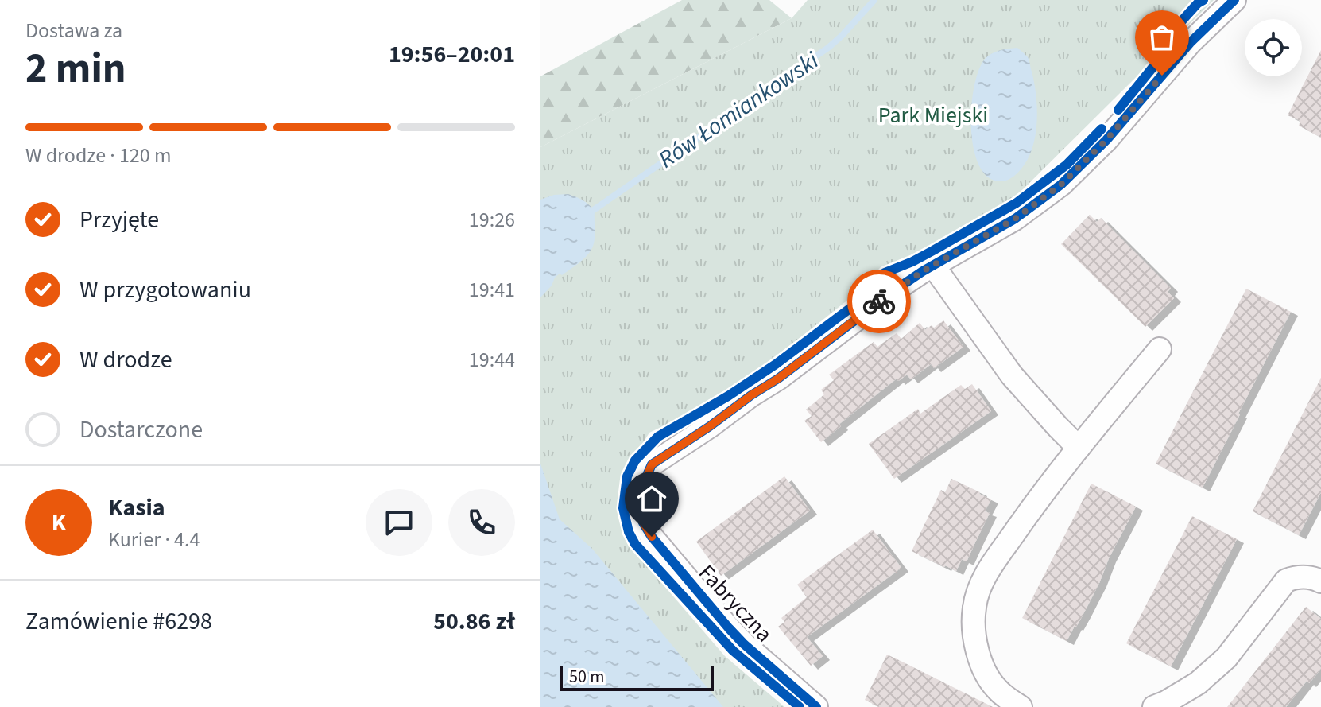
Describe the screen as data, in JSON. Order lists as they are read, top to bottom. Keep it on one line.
{"streets":{"street":["Fabryczna"]},"water":["Rów Łomiankowski"],"parks":["Park Miejski"],"scale_bar":"50 m","page":{"heading":["2 min","Dostawa za","19:56–20:01"],"panel":["Kasia","Kurier · 4.4","Zamówienie #6298","50.86 zł"],"bar":"W drodze · 120 m","list":[["Przyjęte","19:26"],["W przygotowaniu","19:41"],["W drodze","19:44"],"Dostarczone"],"round":"K","scale":"50 m"}}
